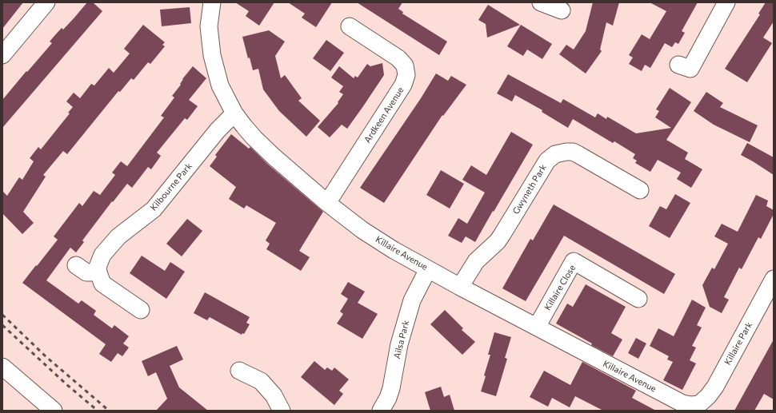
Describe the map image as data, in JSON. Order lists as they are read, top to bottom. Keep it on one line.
{"streets":{"street":["Ardkeen Avenue","Kilbourne Park","Gwyneth Park","Killaire Avenue","Killaire Close","Ailsa Park","Killaire Park"]},"crossings":[["Ardkeen Avenue","Killaire Avenue"],["Kilbourne Park","Killaire Avenue"],["Gwyneth Park","Killaire Avenue"],["Killaire Avenue","Killaire Close"],["Killaire Avenue","Ailsa Park"],["Killaire Avenue","Killaire Park"]]}
